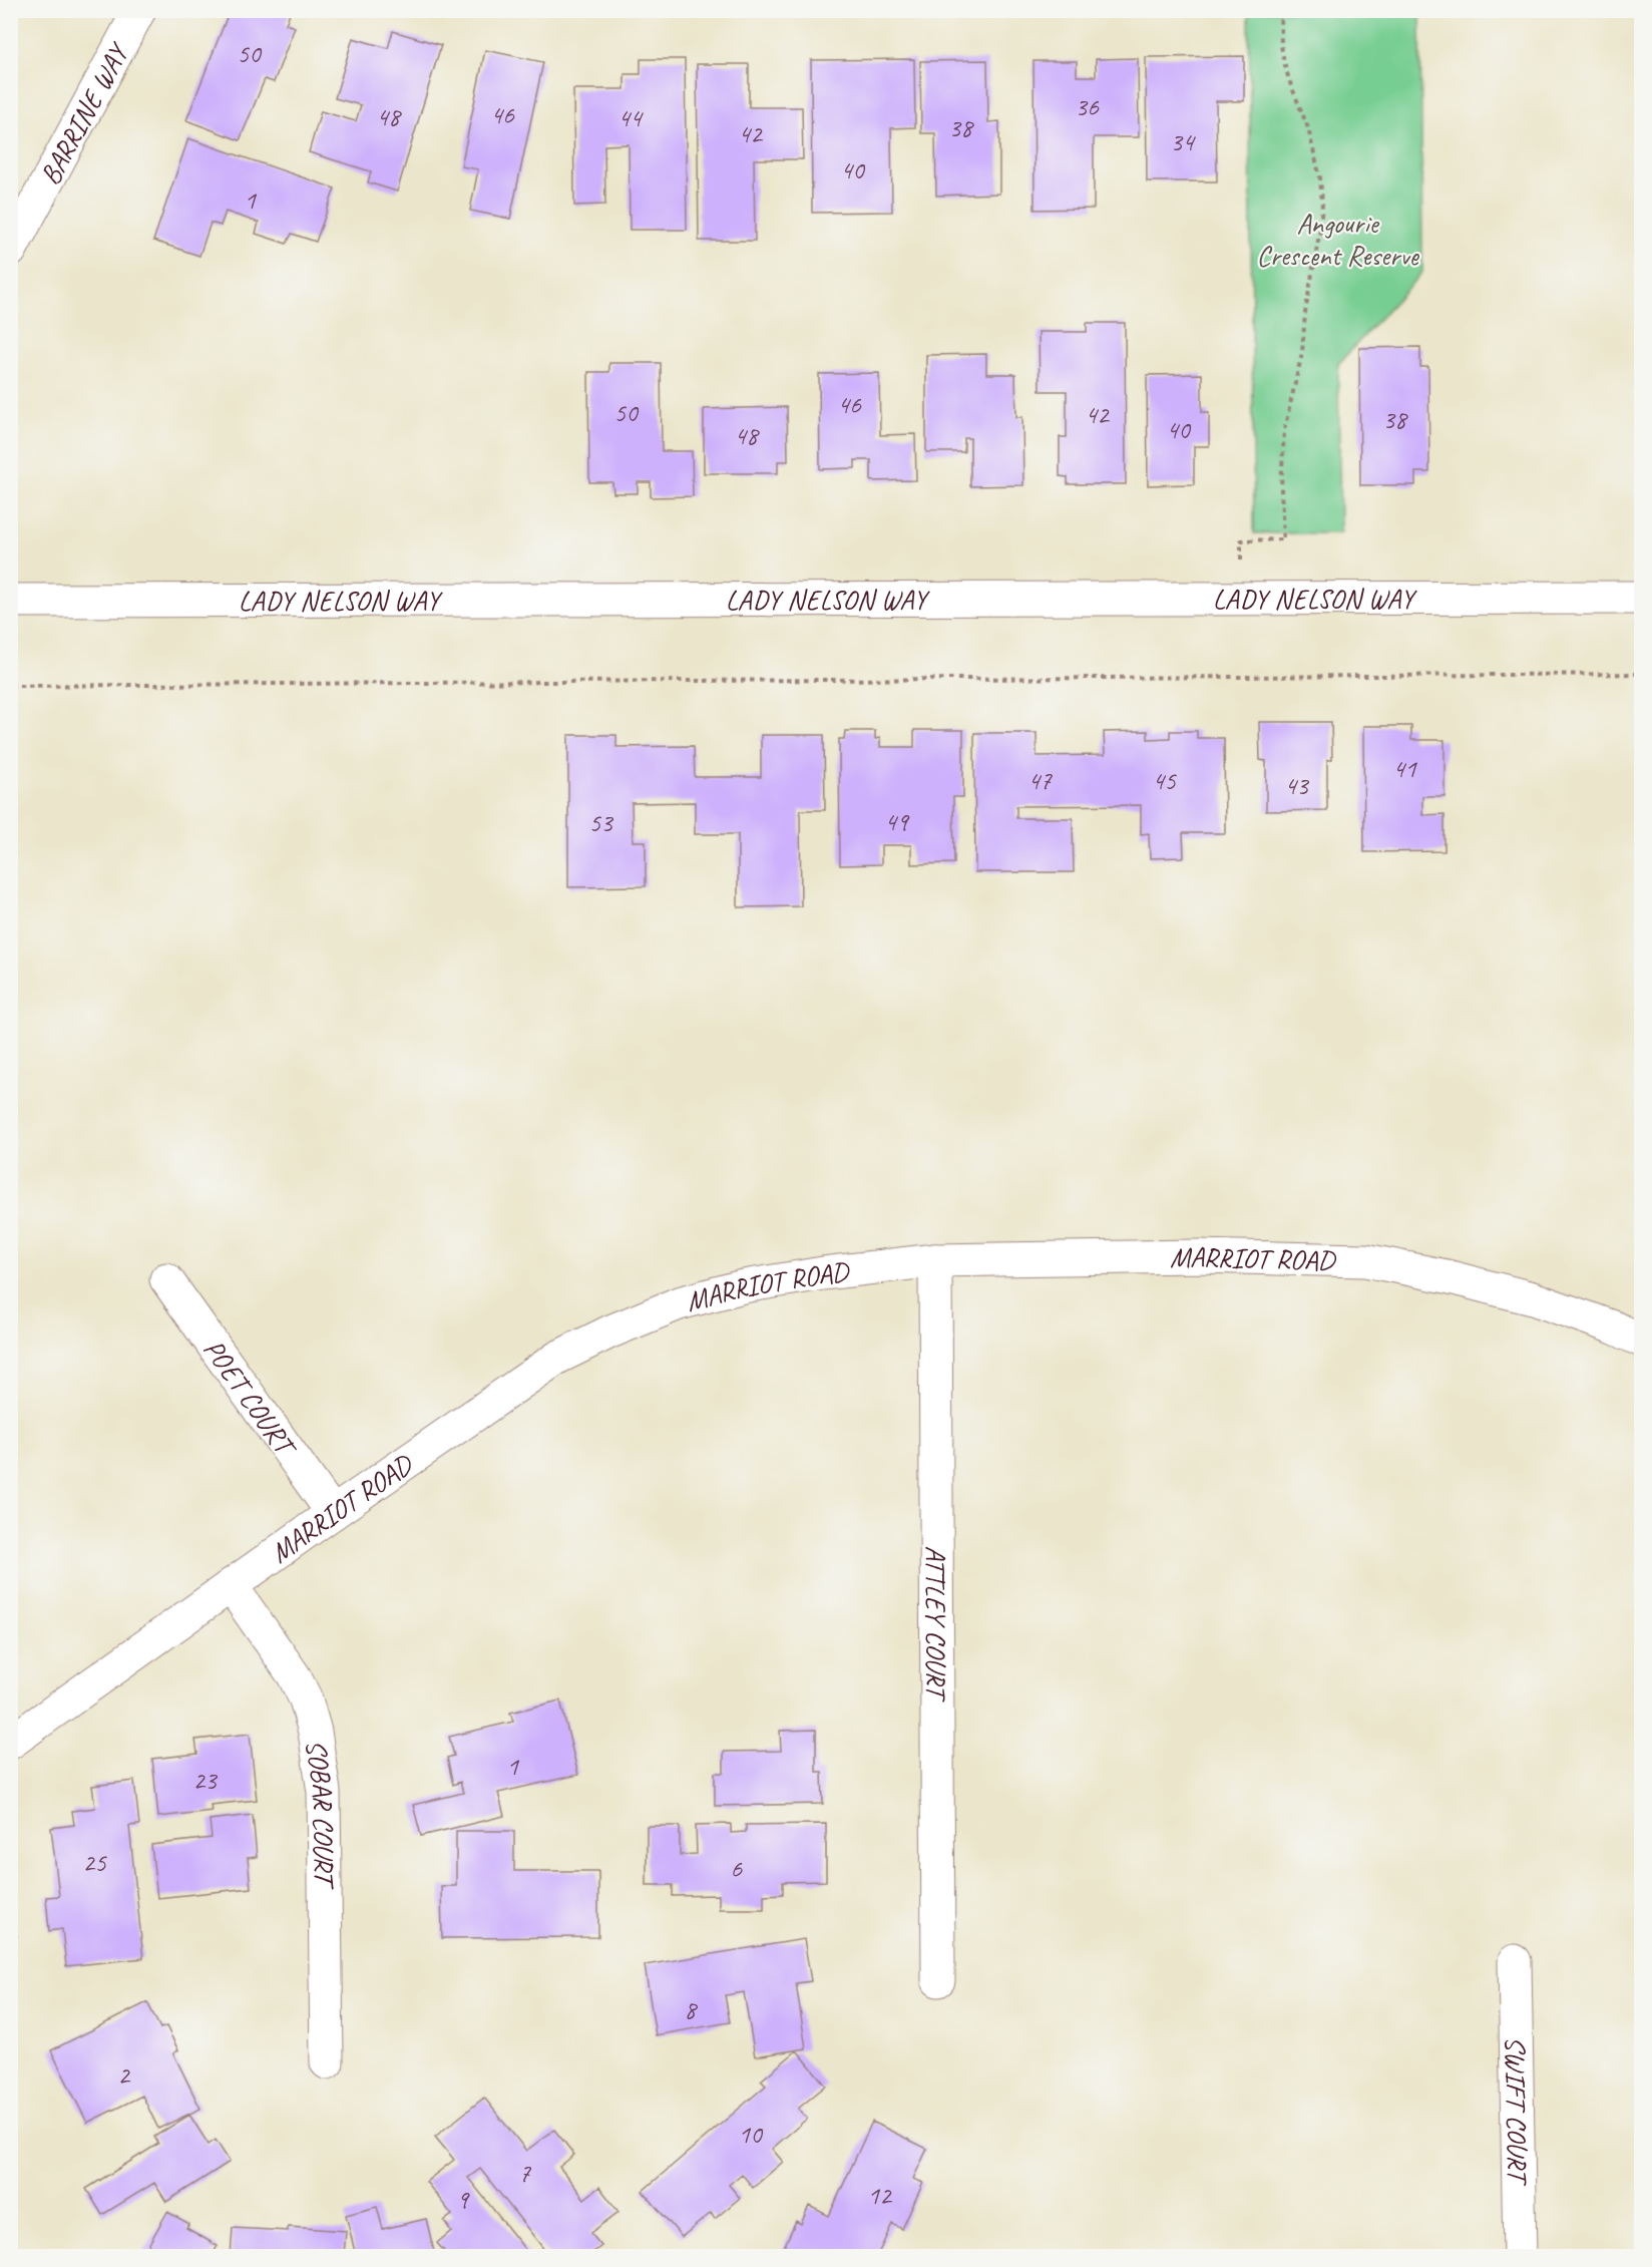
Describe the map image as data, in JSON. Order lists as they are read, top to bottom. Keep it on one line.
{"streets":{"street":["BARRINE WAY","LADY NELSON WAY","MARRIOT ROAD","POET COURT","ATTLEY COURT","SOBAR COURT","SWIFT COURT"]},"crossings":[["MARRIOT ROAD","POET COURT"],["MARRIOT ROAD","ATTLEY COURT"],["MARRIOT ROAD","SOBAR COURT"]],"parks":["Angourie Crescent Reserve"],"house_numbers":["50","36","46","48","44","38","42","34","40","1","46","50","42","38","40","48","41","47","45","43","49","53","1","23","25","6","8","2","10","7","12","9"]}
